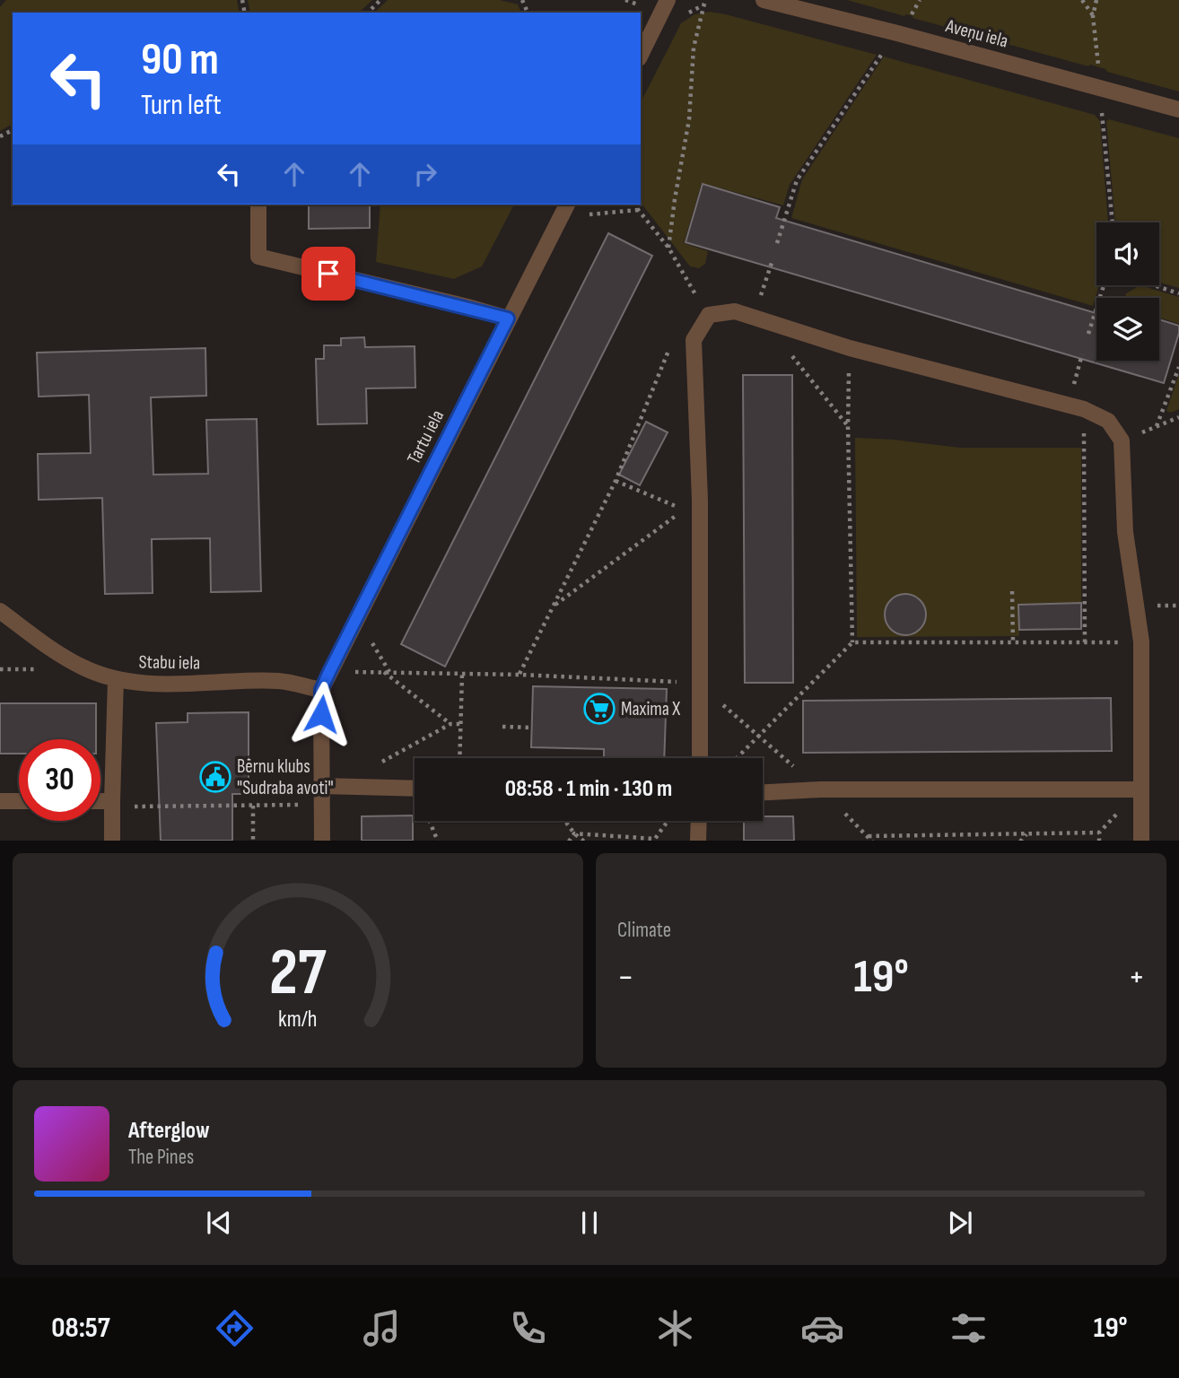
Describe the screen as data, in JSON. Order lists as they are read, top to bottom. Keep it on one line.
{"streets":{"street":["Aveņu iela","Tartu iela","Stabu iela"]},"crossings":[["Tartu iela","Stabu iela"]],"places":{"supermarket":["Maxima X"],"public building":["Bērnu klubs \"Sudraba avoti\""]},"page":{"turn":["90 m","Turn left"],"limit":"30","trip":"08:58 · 1 min · 130 m","tile":"Climate","heat":["−","19°","+"],"song":["Afterglow","The Pines"],"tabs":["08:57","19°"],"gauge":["27","km/h"]}}
